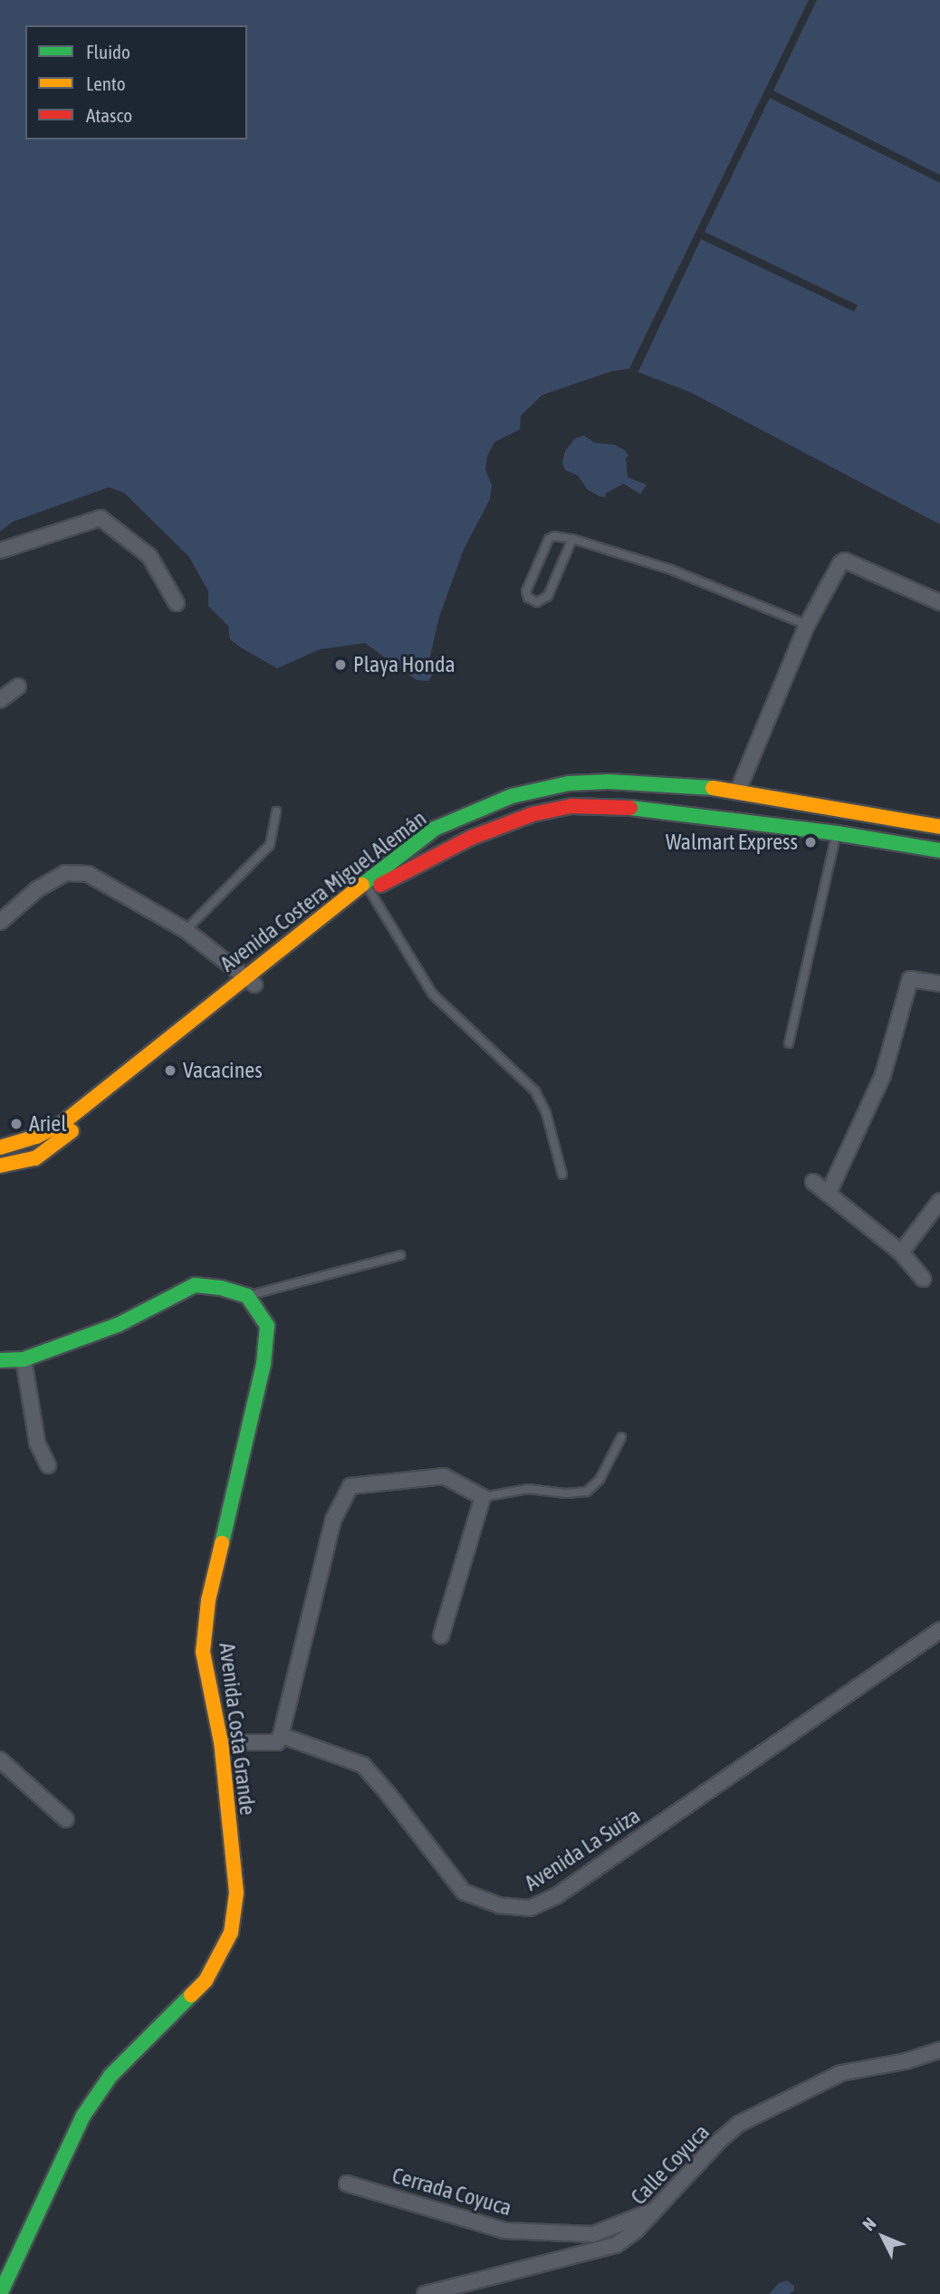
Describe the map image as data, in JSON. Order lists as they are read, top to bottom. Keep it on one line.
{"streets":{"main road":["Avenida Costera Miguel Alemán","Avenida Costa Grande"],"street":["Avenida La Suiza","Calle Coyuca","Cerrada Coyuca"]},"crossings":[["Calle Coyuca","Cerrada Coyuca"]],"places":["Playa Honda","Walmart Express","Vacacines","Ariel"],"legend":["Fluido","Lento","Atasco"],"north":"top left"}
